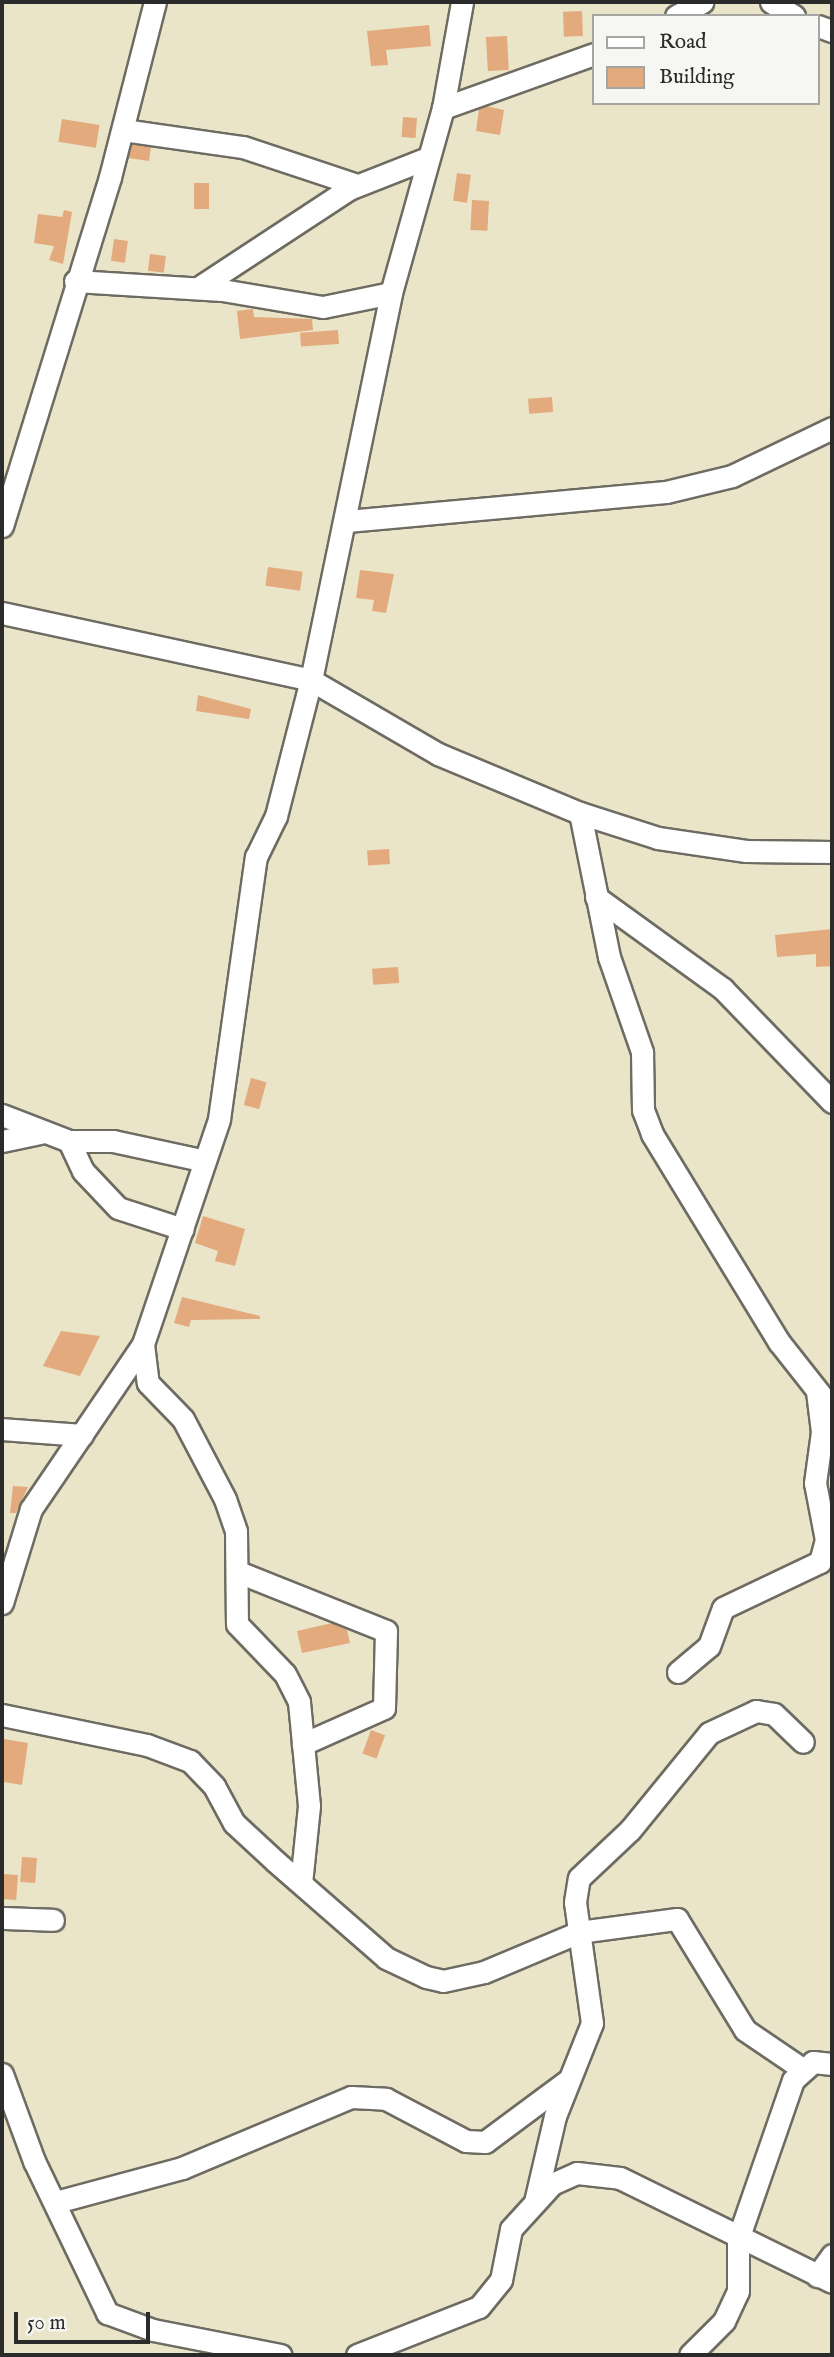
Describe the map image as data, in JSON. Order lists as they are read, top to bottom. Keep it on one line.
{"legend":["Road","Building"],"scale_bar":"50 m"}
